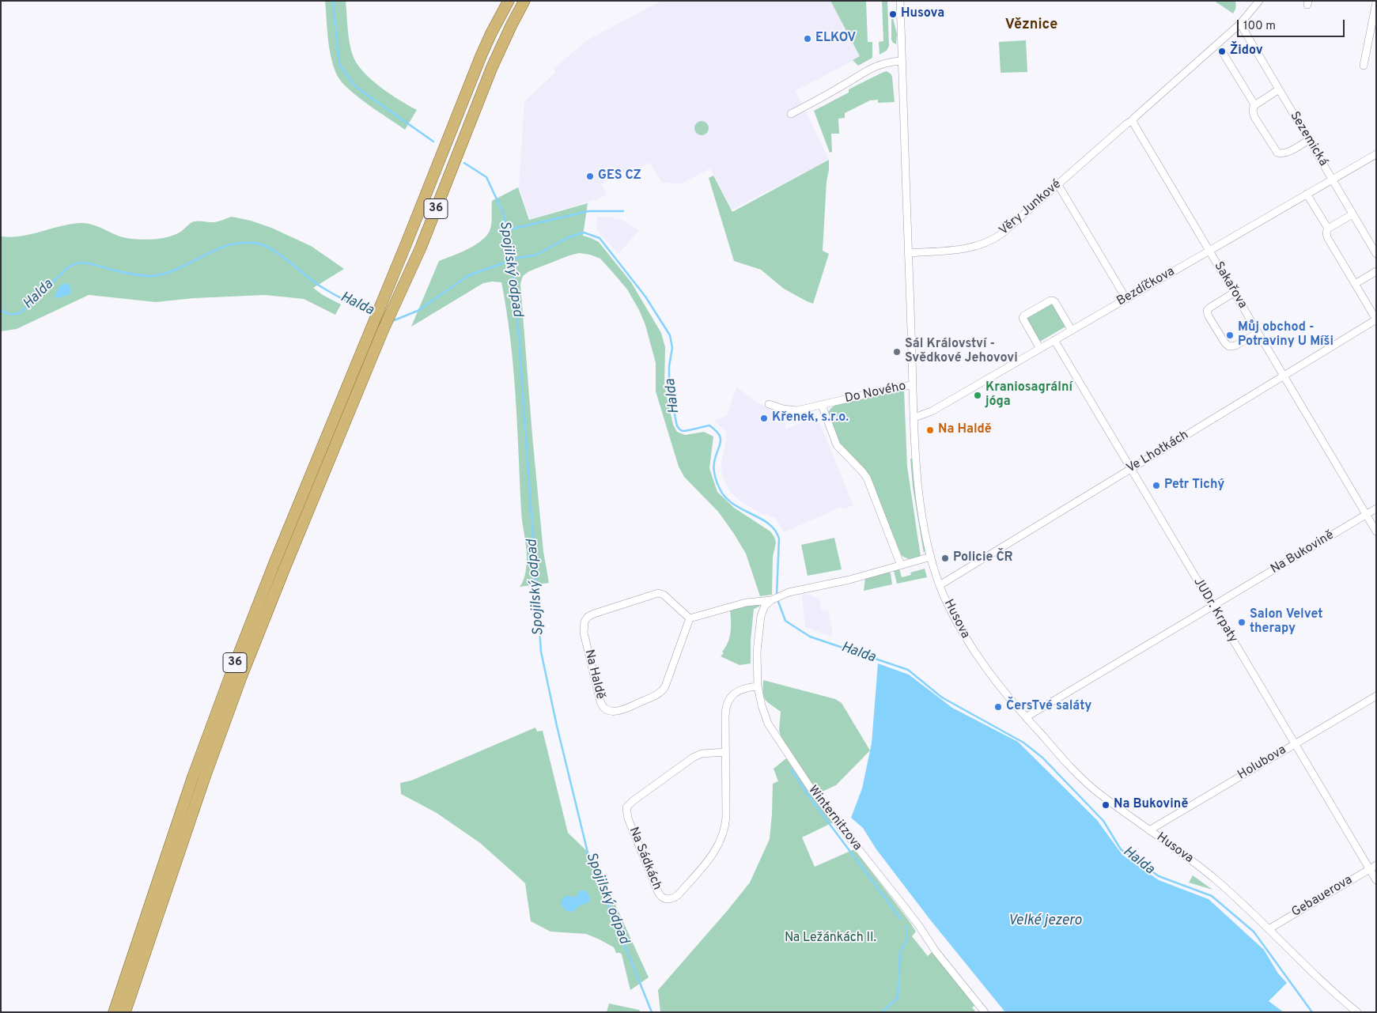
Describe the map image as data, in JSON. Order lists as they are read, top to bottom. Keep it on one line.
{"streets":{"main road":["36"],"street":["Sezemická","Věry Junkové","Sakařova","Bezdíčkova","Do Nového","Ve Lhotkách","Na Bukovině","JUDr. Krpaty","Husova","Na Haldě","Holubova","Winternitzova","Na Sádkách","Gebauerova"]},"crossings":[["Sezemická","Věry Junkové"],["Sezemická","Bezdíčkova"],["Věry Junkové","Sakařova"],["Věry Junkové","Husova"],["Sakařova","Bezdíčkova"],["Sakařova","Ve Lhotkách"],["Sakařova","Na Bukovině"],["Bezdíčkova","JUDr. Krpaty"],["Bezdíčkova","Husova"],["Do Nového","Husova"],["Ve Lhotkách","JUDr. Krpaty"],["Ve Lhotkách","Husova"],["Na Bukovině","JUDr. Krpaty"],["Na Bukovině","Husova"],["JUDr. Krpaty","Holubova"],["JUDr. Krpaty","Gebauerova"],["Husova","Holubova"],["Husova","Gebauerova"],["Winternitzova","Na Sádkách"]],"districts":["Věznice"],"water":["Spojilský odpad","Halda","Velké jezero"],"parks":["Na Ležánkách II."],"places":["Husova","ELKOV","Židov","GES CZ","Můj obchod - Potraviny U Míši","Sál Království - Svědkové Jehovovi","Kraniosagrální jóga","Křenek, s.r.o.","Na Haldě","Petr Tichý","Policie ČR","Salon Velvet therapy","ČersTvé saláty","Na Bukovině"],"scale_bar":"100 m"}
